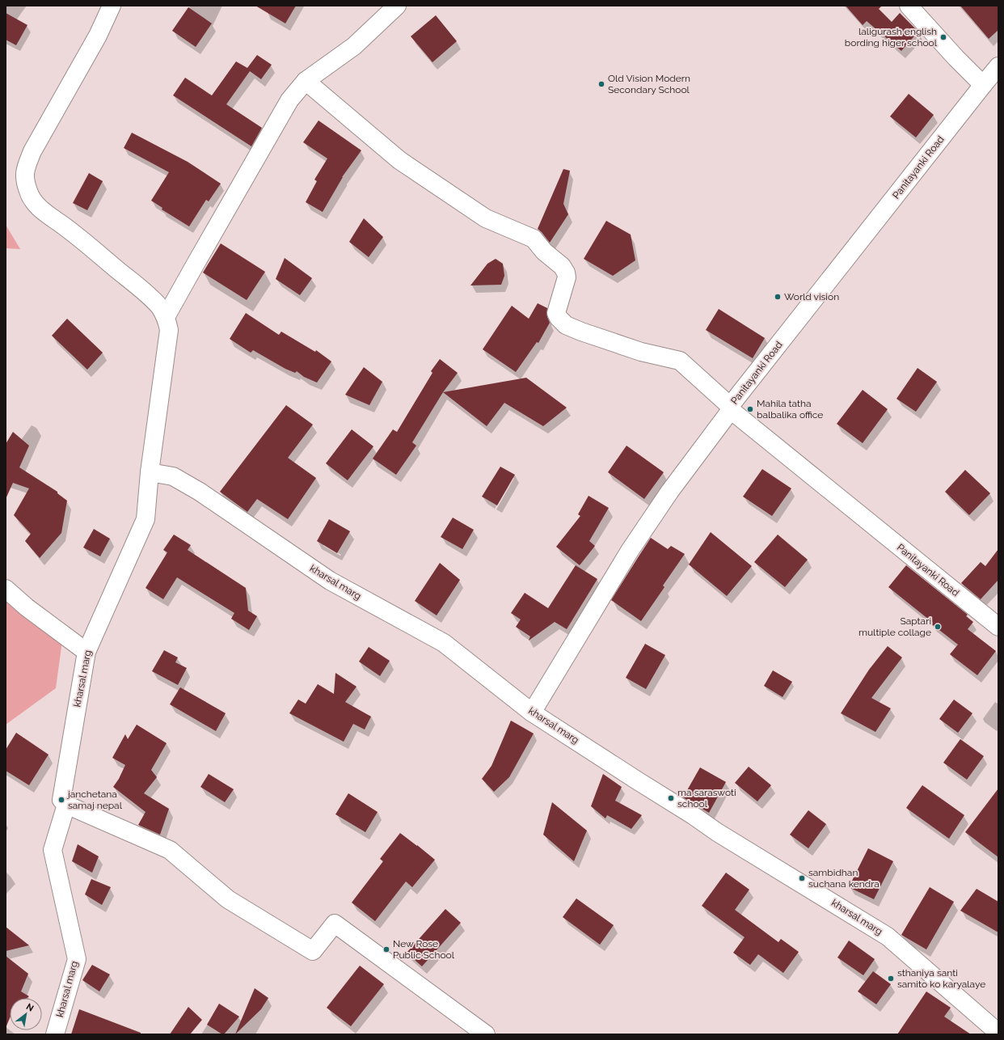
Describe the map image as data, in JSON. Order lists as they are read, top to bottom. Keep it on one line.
{"streets":{"street":["Panitayanki Road","kharsal marg"]},"places":["laligurash english bording higer school","Old Vision Modern Secondary School","World vision","Mahila tatha balbalika office","Saptari multiple collage","ma saraswoti school","janchetana samaj nepal","sambidhan suchana kendra","New Rose Public School","sthaniya santi samito ko karyalaye"],"north":"top right"}
